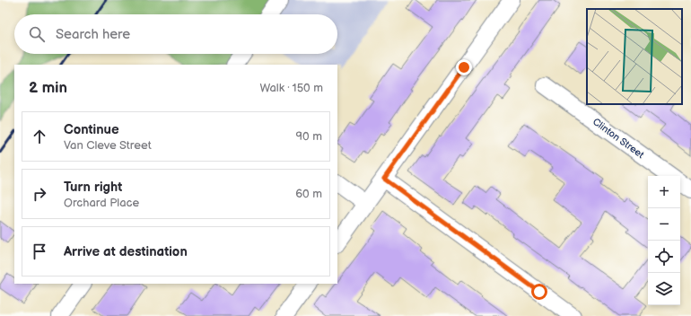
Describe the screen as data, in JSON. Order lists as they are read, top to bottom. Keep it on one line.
{"streets":{"street":["Clinton Street"]},"page":{"search":"Search here","heading":["2 min","Walk · 150 m"],"list":[["Continue","Van Cleve Street","90 m"],["Turn right","Orchard Place","60 m"],"Arrive at destination"],"map_buttons":["+","−"]}}
